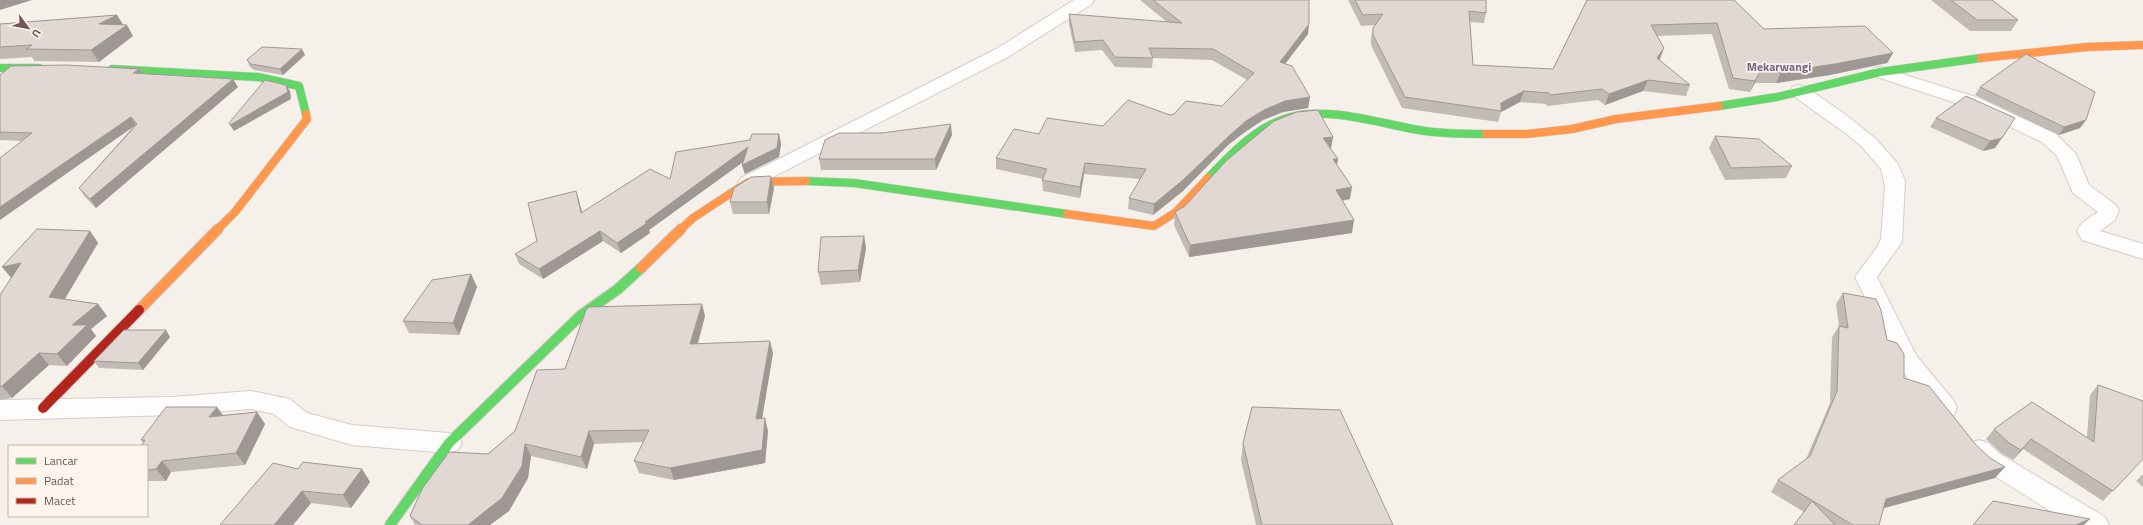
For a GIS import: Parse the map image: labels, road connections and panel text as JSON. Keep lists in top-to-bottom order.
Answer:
{
  "districts": ["Mekarwangi"],
  "legend": ["Lancar", "Padat", "Macet"],
  "north": "bottom right"
}
